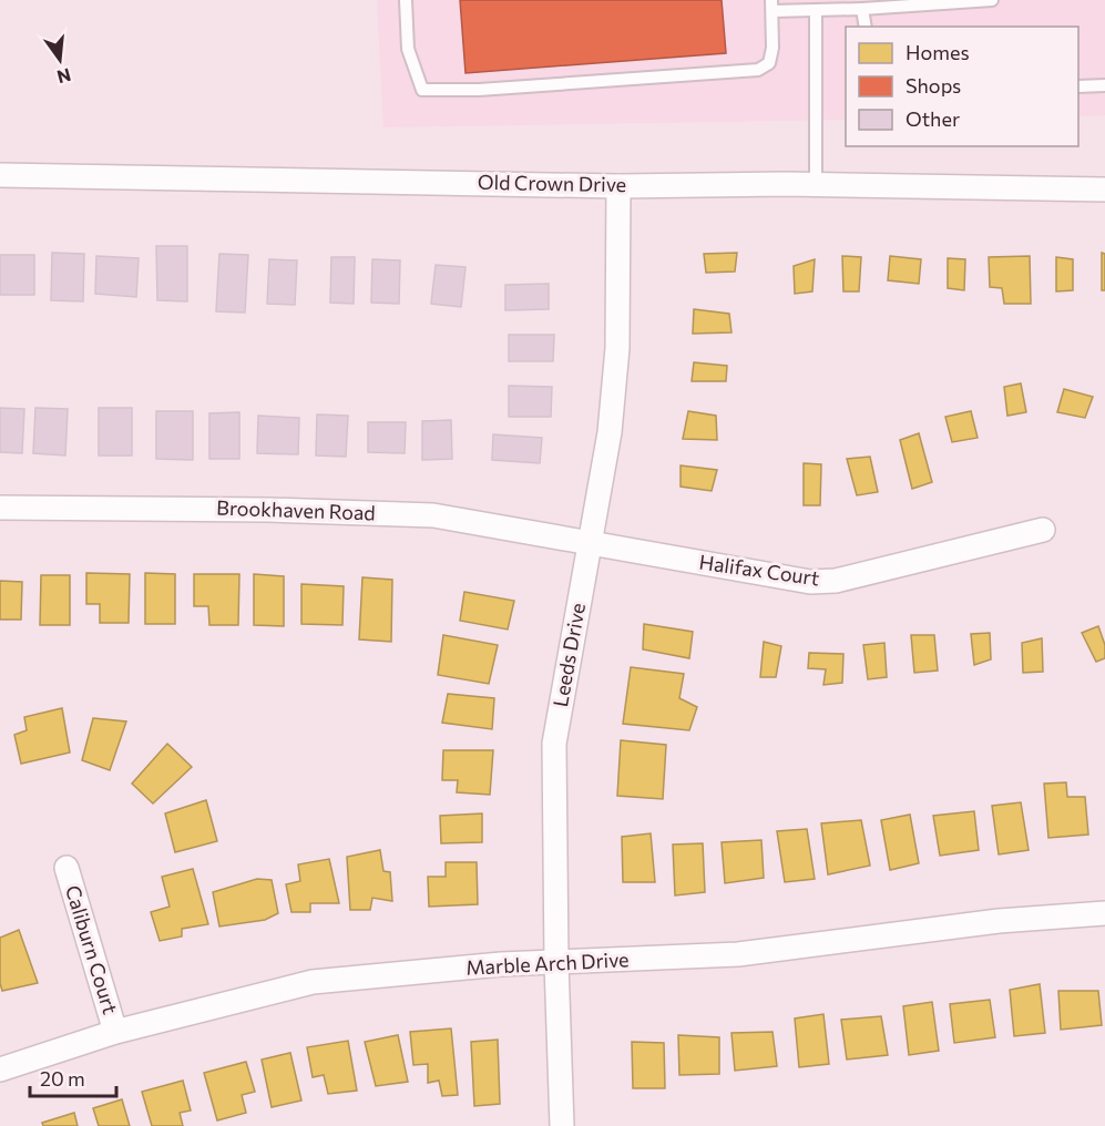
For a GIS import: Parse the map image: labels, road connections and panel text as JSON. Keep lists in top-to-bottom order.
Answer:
{
  "streets": {
    "street": [
      "Old Crown Drive",
      "Brookhaven Road",
      "Halifax Court",
      "Leeds Drive",
      "Caliburn Court",
      "Marble Arch Drive"
    ]
  },
  "crossings": [
    ["Old Crown Drive", "Leeds Drive"],
    ["Brookhaven Road", "Halifax Court"],
    ["Brookhaven Road", "Leeds Drive"],
    ["Halifax Court", "Leeds Drive"],
    ["Leeds Drive", "Marble Arch Drive"],
    ["Caliburn Court", "Marble Arch Drive"]
  ],
  "legend": ["Homes", "Shops", "Other"],
  "scale_bar": "20 m",
  "north": "bottom"
}
